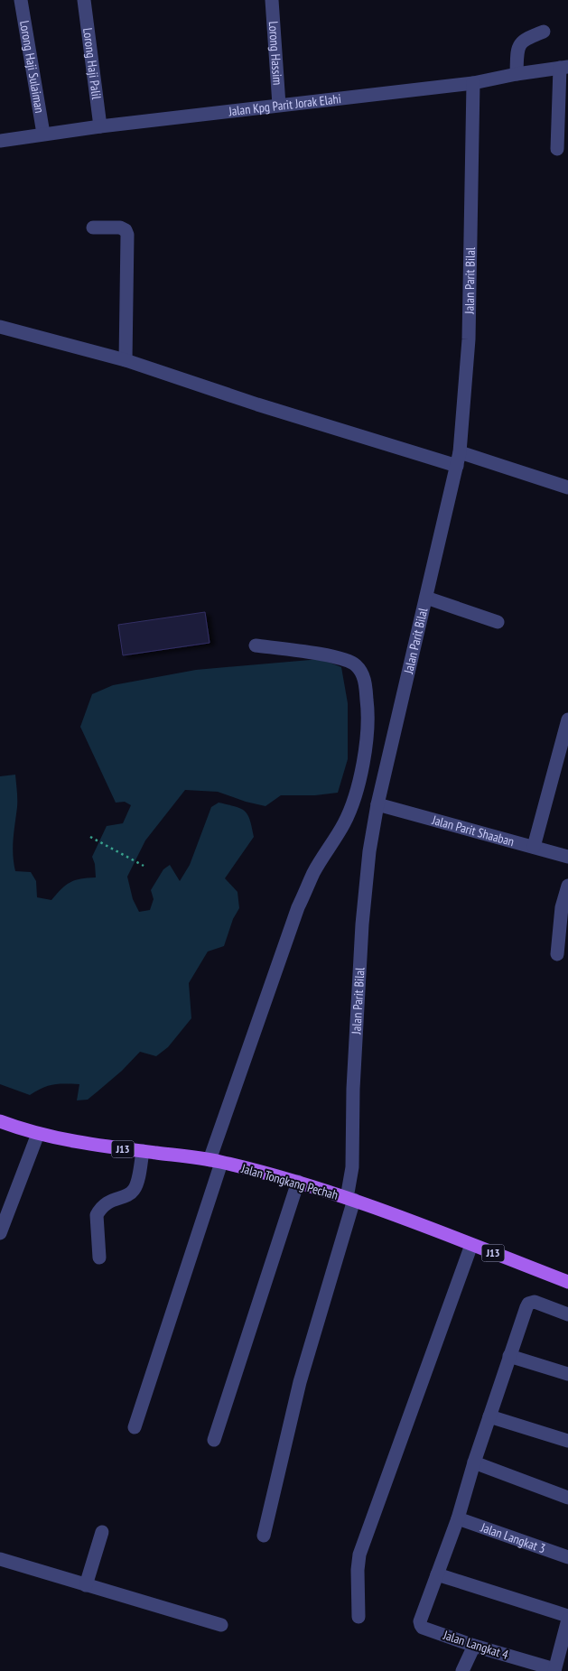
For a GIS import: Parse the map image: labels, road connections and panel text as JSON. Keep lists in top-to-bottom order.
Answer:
{
  "streets": {
    "main road": ["J13", "Jalan Tongkang Pechah"],
    "street": [
      "Lorong Hassim",
      "Lorong Haji Palil",
      "Lorong Haji Sulaiman",
      "Jalan Kpg Parit Jorak Elahi",
      "Jalan Parit Bilal",
      "Jalan Parit Shaaban",
      "Jalan Langkat 3",
      "Jalan Langkat 4"
    ]
  },
  "crossings": [
    ["Lorong Hassim", "Jalan Kpg Parit Jorak Elahi"],
    ["Lorong Haji Palil", "Jalan Kpg Parit Jorak Elahi"],
    ["Lorong Haji Sulaiman", "Jalan Kpg Parit Jorak Elahi"],
    ["Jalan Kpg Parit Jorak Elahi", "Jalan Parit Bilal"],
    ["Jalan Parit Bilal", "Jalan Parit Shaaban"],
    ["Jalan Parit Bilal", "Jalan Tongkang Pechah"]
  ]
}
